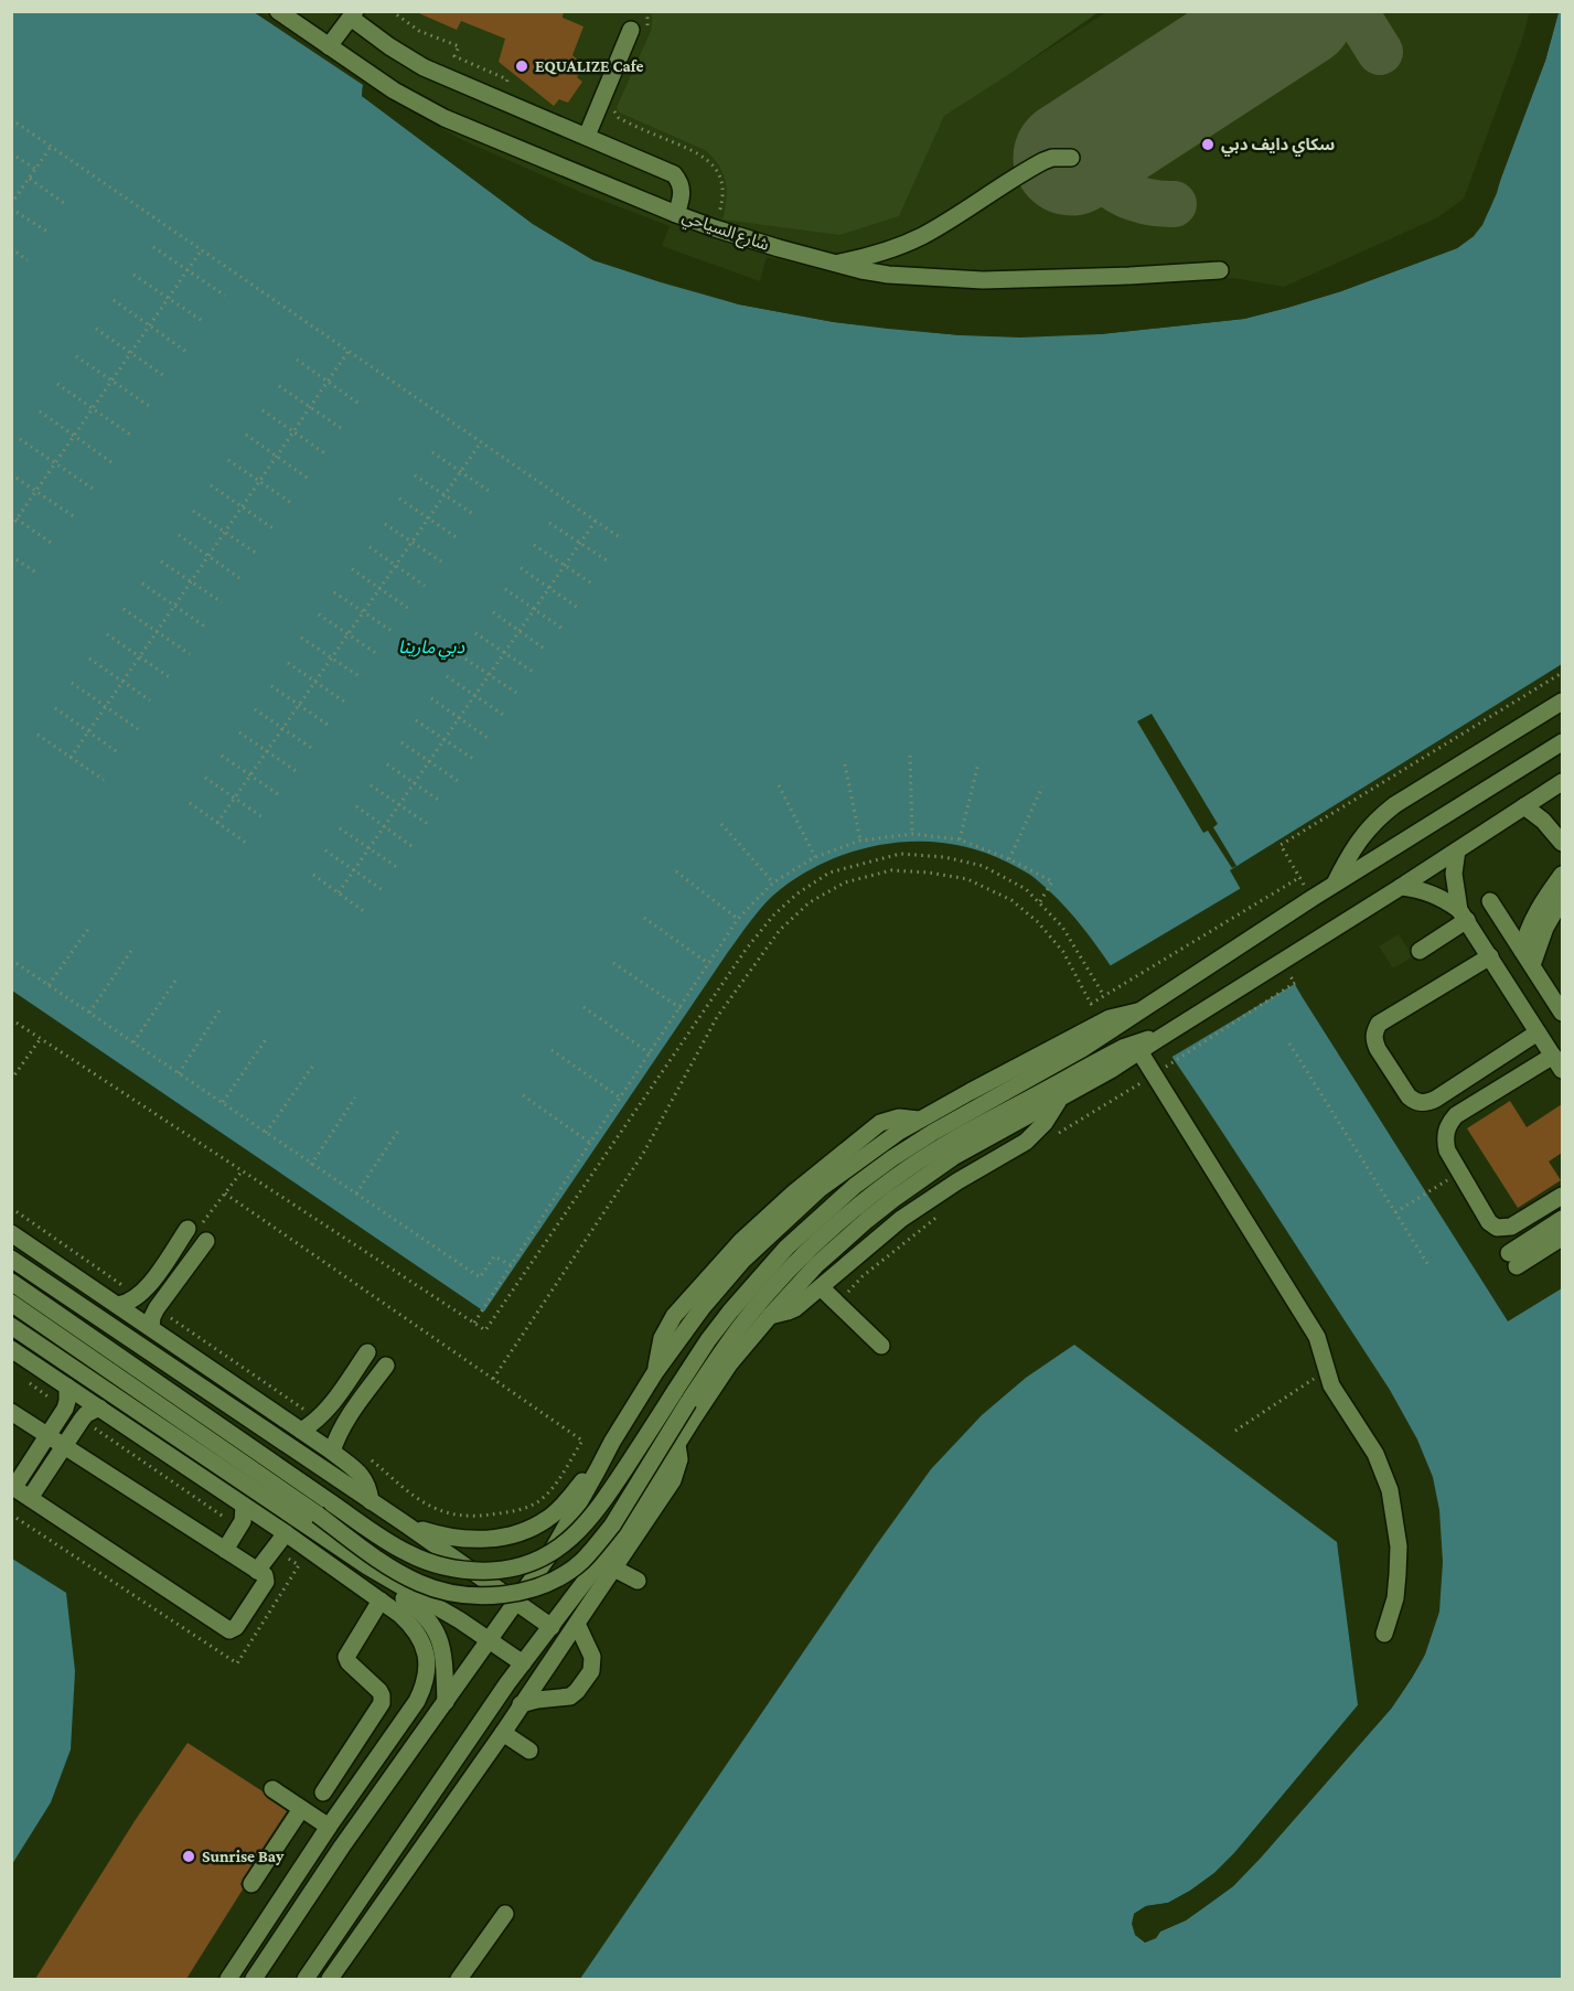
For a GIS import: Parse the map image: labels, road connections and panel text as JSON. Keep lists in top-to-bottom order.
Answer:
{
  "streets": {
    "street": ["شارع السياحي"]
  },
  "water": ["دبي مارينا"],
  "places": ["EQUALIZE Cafe", "سكاي دايف دبي", "Sunrise Bay"]
}
